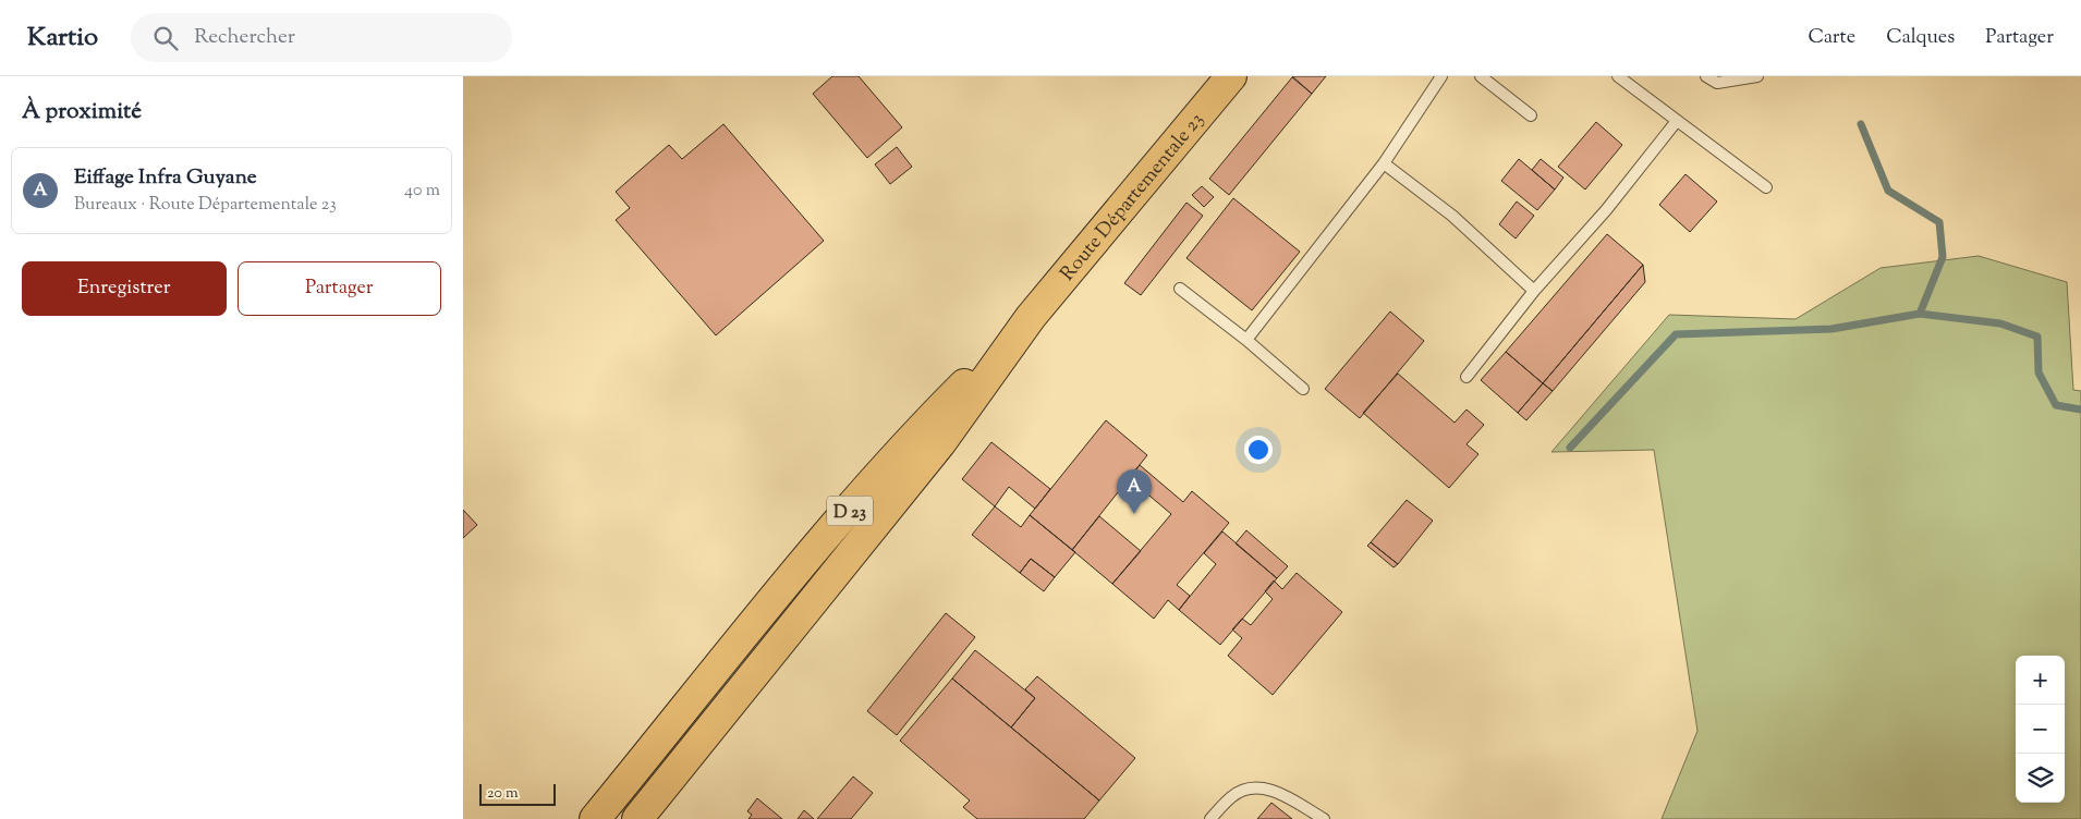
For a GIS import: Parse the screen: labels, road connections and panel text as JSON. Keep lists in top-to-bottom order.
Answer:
{
  "streets": {
    "main road": ["Route Départementale 23", "D 23"]
  },
  "crossings": [
    ["Route Départementale 23", "D 23"]
  ],
  "scale_bar": "20 m",
  "page": {
    "header": "Kartio",
    "search": "Rechercher",
    "nav": ["Carte", "Calques", "Partager"],
    "heading": "À proximité",
    "list": [
      {
        "mark": "A",
        "name": "Eiffage Infra Guyane",
        "note": "Bureaux · Route Départementale 23",
        "value": "40 m"
      }
    ],
    "buttons": ["Enregistrer", "Partager"],
    "pins": "A",
    "map_buttons": ["+", "−"],
    "scale": "20 m"
  }
}
